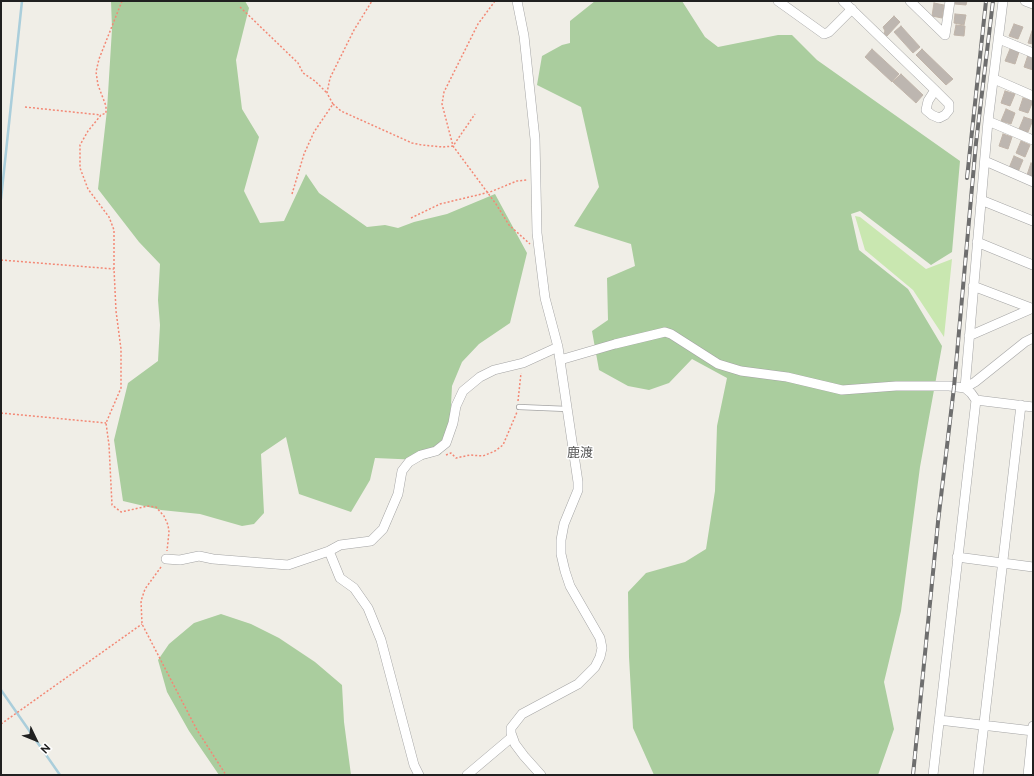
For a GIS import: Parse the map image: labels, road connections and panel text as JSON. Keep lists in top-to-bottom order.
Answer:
{
  "districts": ["鹿渡"],
  "north": "bottom right"
}
